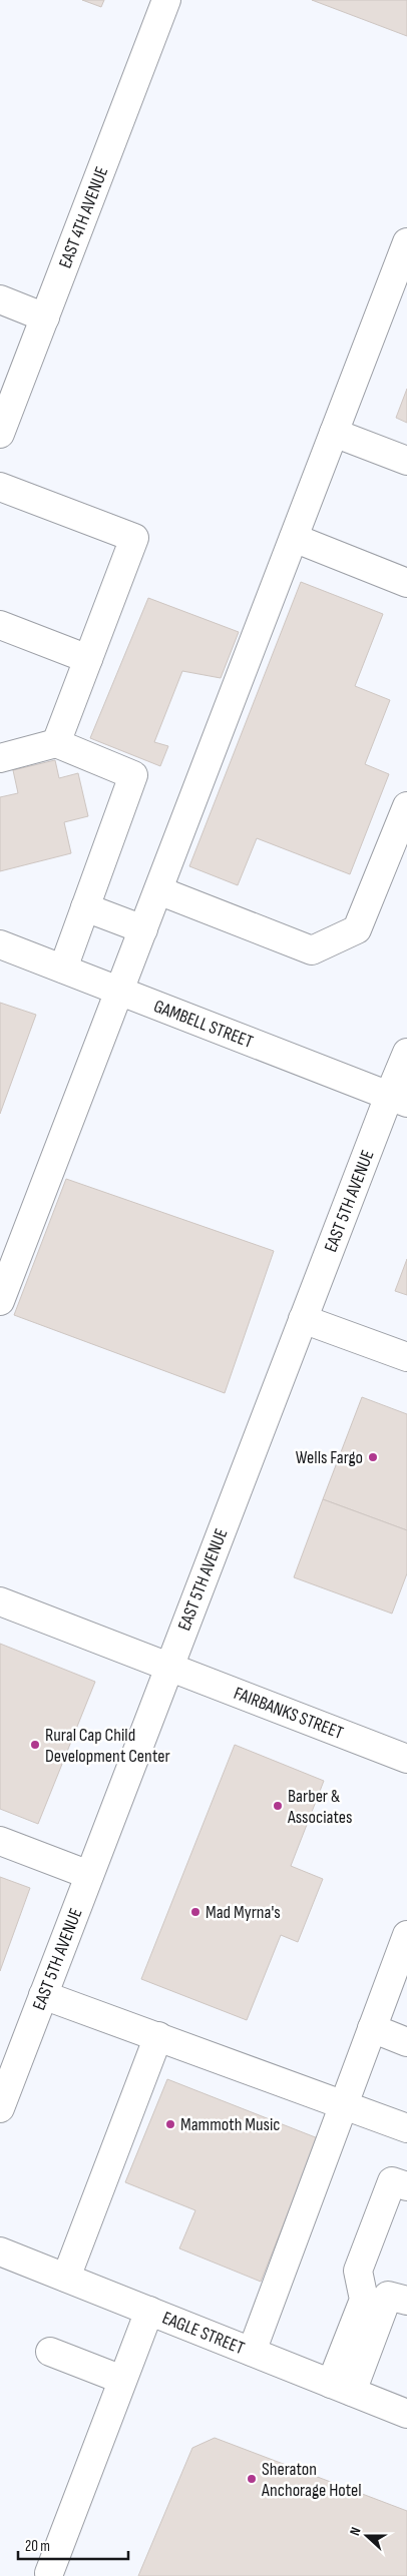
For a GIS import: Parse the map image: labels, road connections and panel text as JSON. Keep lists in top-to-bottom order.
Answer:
{
  "streets": {
    "main road": [
      "EAST 4TH AVENUE",
      "GAMBELL STREET",
      "EAST 5TH AVENUE",
      "FAIRBANKS STREET",
      "EAGLE STREET"
    ]
  },
  "crossings": [
    ["GAMBELL STREET", "EAST 5TH AVENUE"],
    ["EAST 5TH AVENUE", "FAIRBANKS STREET"]
  ],
  "places": [
    "Wells Fargo",
    "Rural Cap Child Development Center",
    "Barber & Associates",
    "Mad Myrna's",
    "Mammoth Music",
    "Sheraton Anchorage Hotel"
  ],
  "scale_bar": "20 m",
  "north": "left"
}
